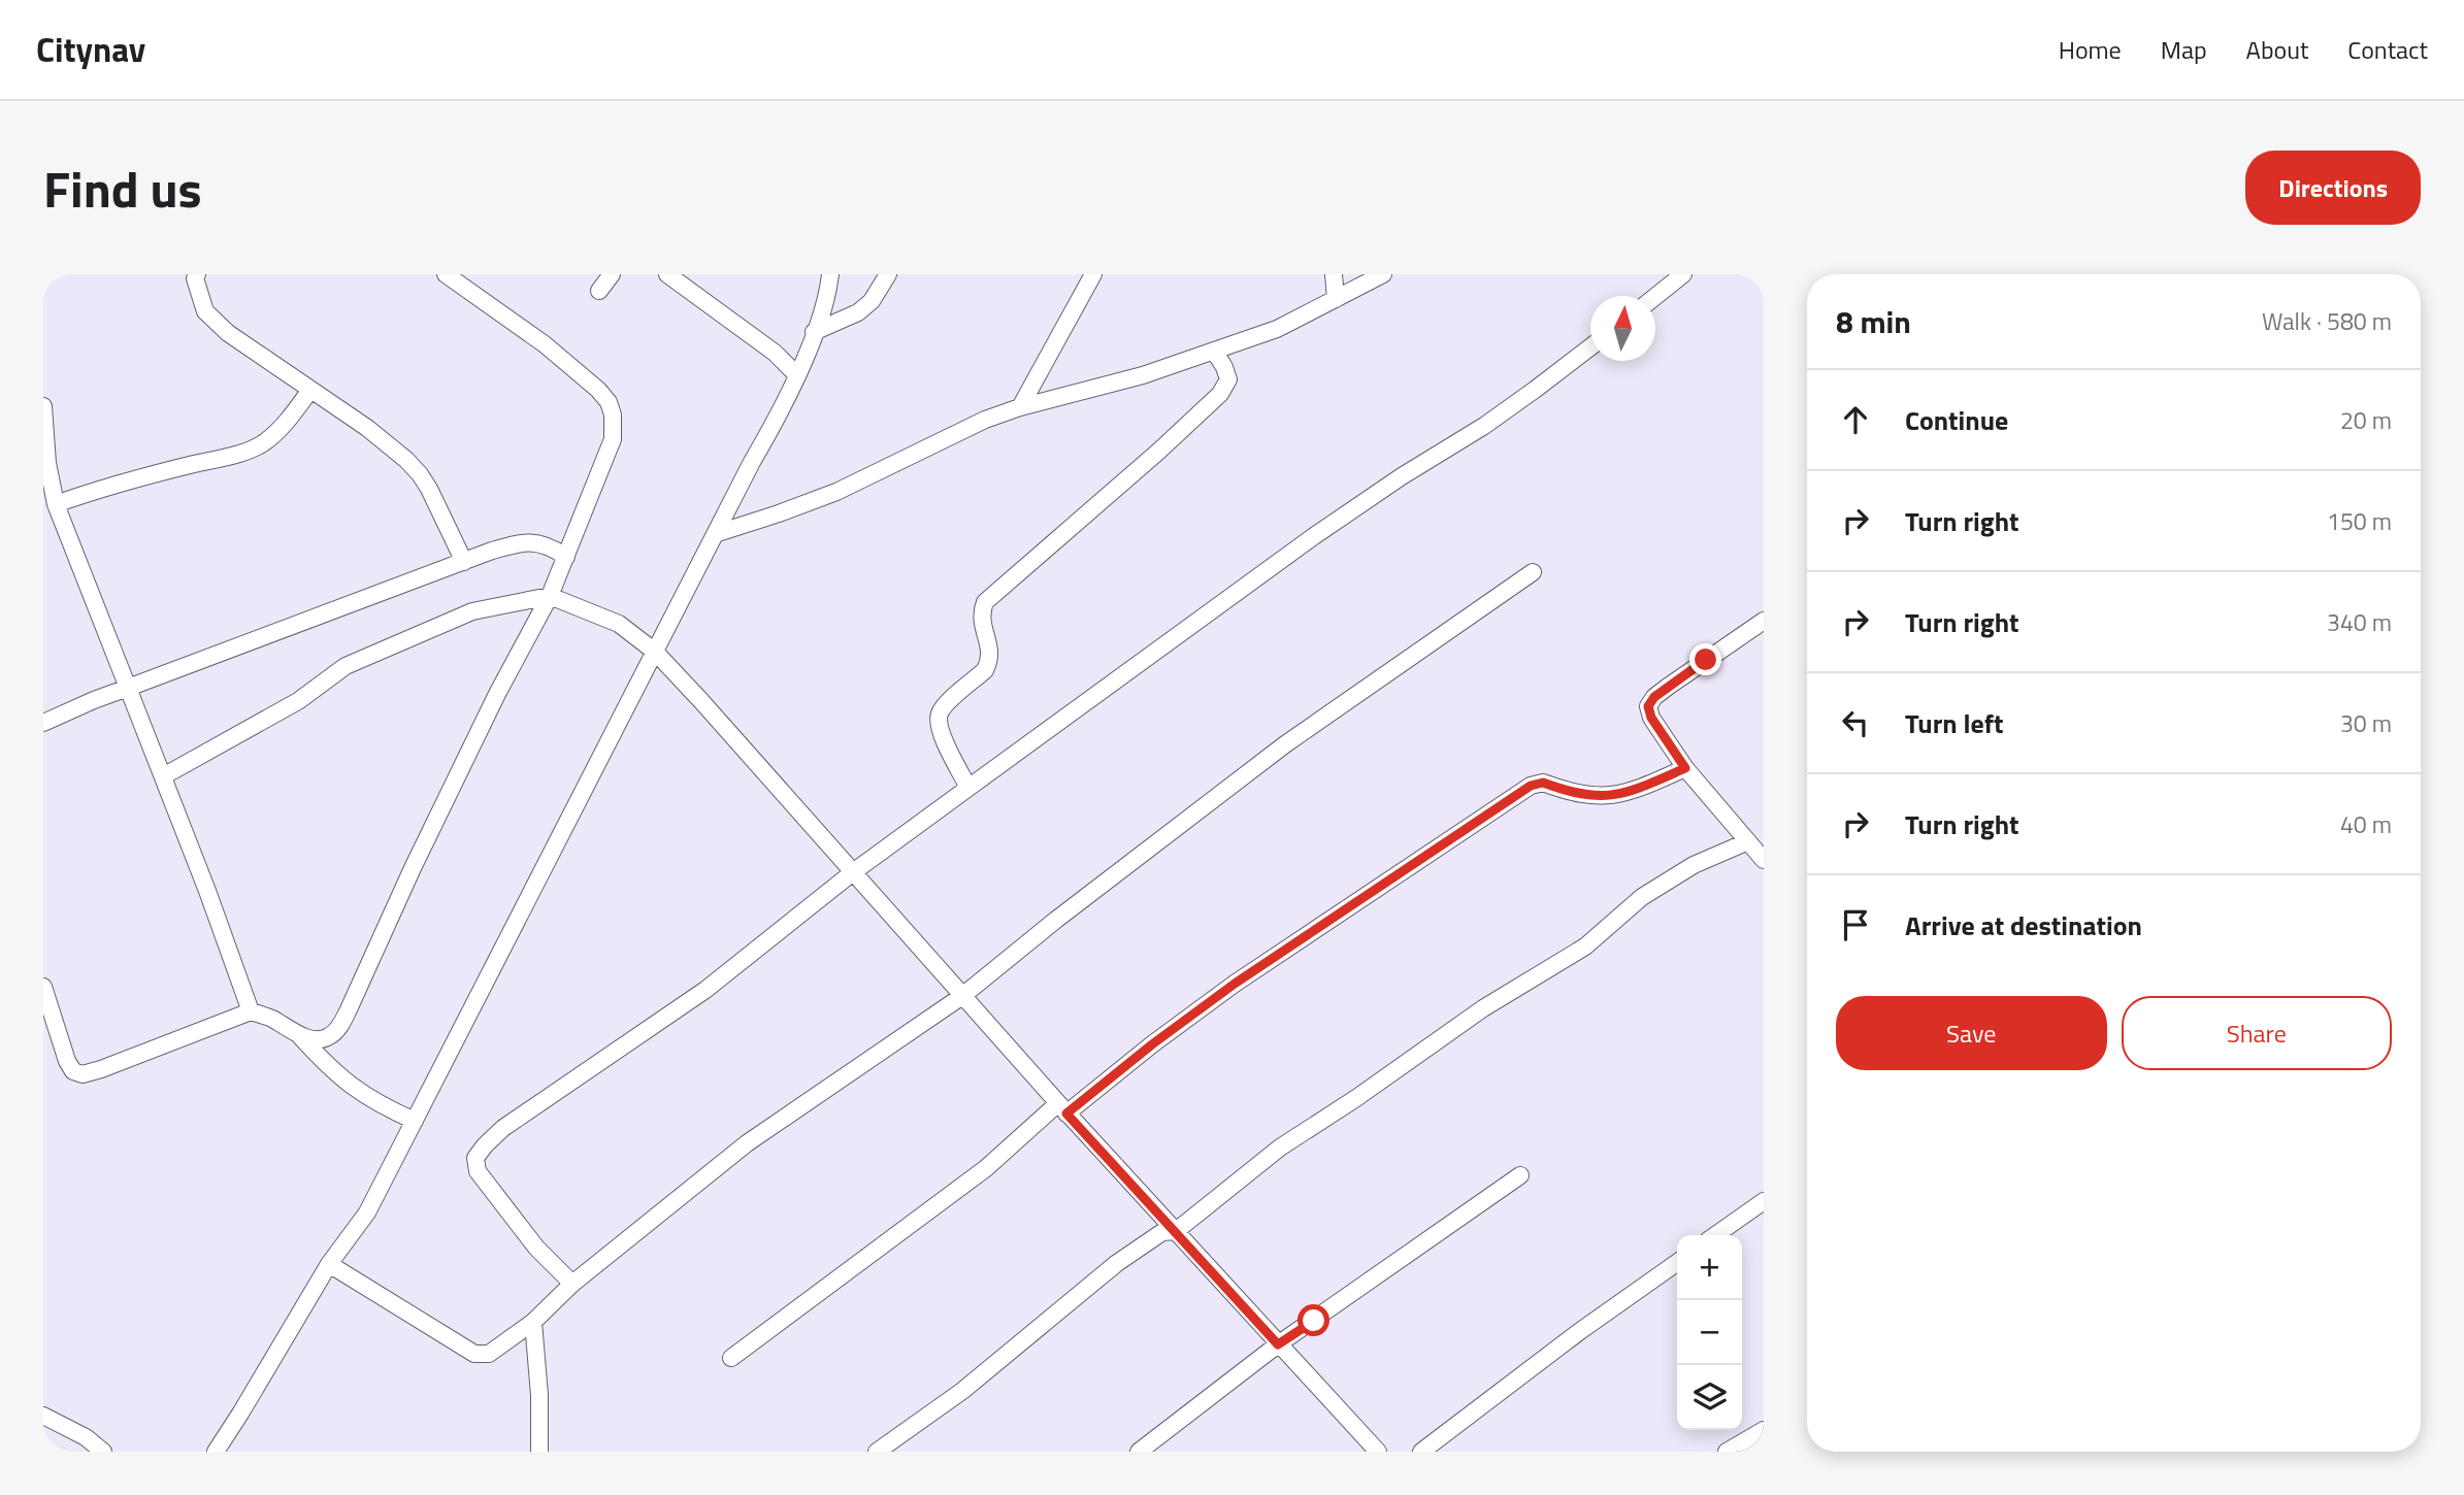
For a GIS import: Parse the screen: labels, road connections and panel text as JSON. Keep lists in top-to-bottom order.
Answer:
{
  "north": "top",
  "page": {
    "header": "Citynav",
    "nav": [
      "Home",
      "Map",
      "About",
      "Contact"
    ],
    "title": "Find us",
    "buttons": [
      "Directions",
      ["Save", "Share"]
    ],
    "heading": ["8 min", "Walk · 580 m"],
    "list": [
      ["Continue", "20 m"],
      ["Turn right", "150 m"],
      ["Turn right", "340 m"],
      ["Turn left", "30 m"],
      ["Turn right", "40 m"],
      "Arrive at destination"
    ],
    "map_buttons": ["+", "−"]
  }
}
